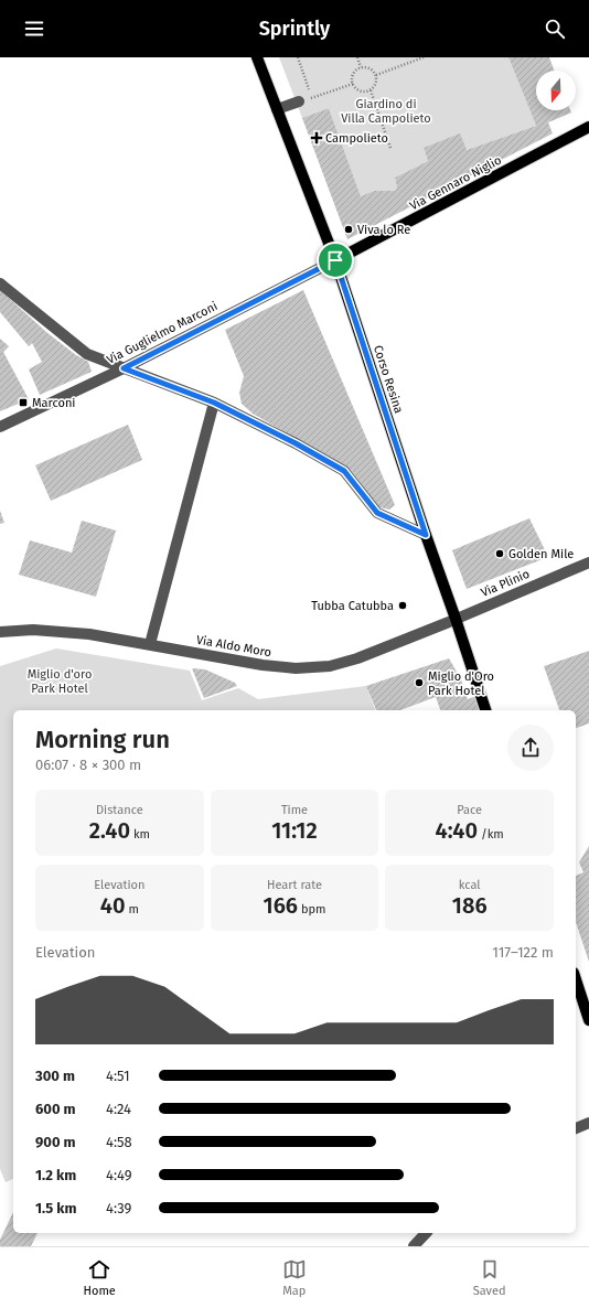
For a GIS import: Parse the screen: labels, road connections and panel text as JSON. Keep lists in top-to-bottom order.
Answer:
{
  "streets": {
    "main road": ["Via Gennaro Niglio", "Corso Resina"],
    "street": ["Via Guglielmo Marconi", "Via Plinio", "Via Aldo Moro"]
  },
  "crossings": [
    ["Via Gennaro Niglio", "Via Guglielmo Marconi"],
    ["Via Gennaro Niglio", "Corso Resina"],
    ["Via Guglielmo Marconi", "Corso Resina"],
    ["Corso Resina", "Via Plinio"],
    ["Corso Resina", "Via Aldo Moro"],
    ["Via Plinio", "Via Aldo Moro"]
  ],
  "parks": ["Giardino di Villa Campolieto", "Miglio d'oro Park Hotel"],
  "places": {
    "health": ["Campolieto"],
    "other": [
      "Viva lo Re",
      "Golden Mile",
      "Tubba Catubba",
      "Miglio d'Oro Park Hotel"
    ],
    "transit": ["Marconi"]
  },
  "north": "bottom",
  "page": {
    "header": "Sprintly",
    "heading": ["Morning run", "06:07 · 8 × 300 m"],
    "stats": [
      ["Distance", "2.40 km"],
      ["Time", "11:12"],
      ["Pace", "4:40 /km"],
      ["Elevation", "40 m"],
      ["Heart rate", "166 bpm"],
      ["kcal", "186"]
    ],
    "chart": ["Elevation", "117–122 m"],
    "list": [
      {
        "name": "300 m",
        "note": "4:51"
      },
      {
        "name": "600 m",
        "note": "4:24"
      },
      {
        "name": "900 m",
        "note": "4:58"
      },
      {
        "name": "1.2 km",
        "note": "4:49"
      },
      {
        "name": "1.5 km",
        "note": "4:39"
      }
    ],
    "tabs": ["Home", "Map", "Saved"]
  }
}
